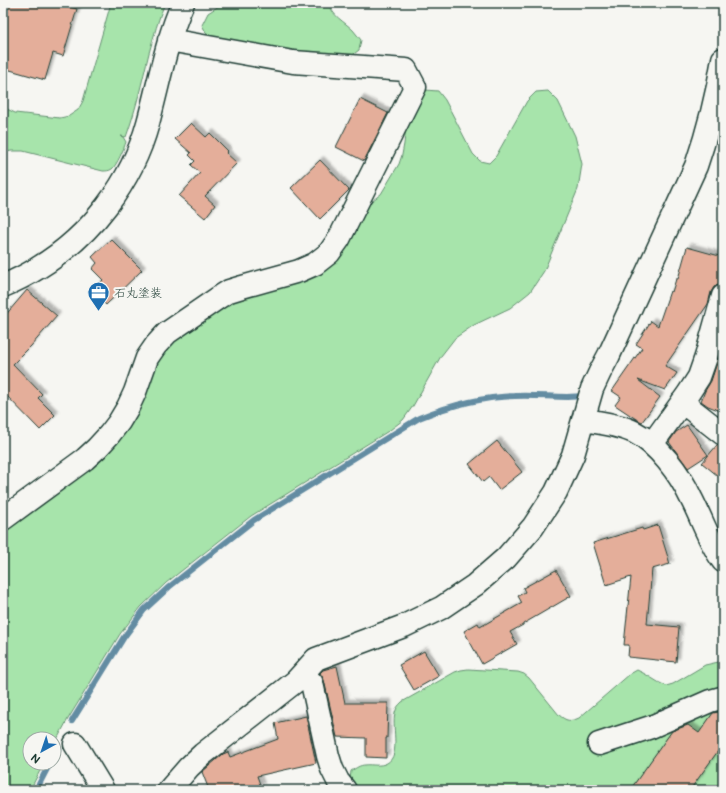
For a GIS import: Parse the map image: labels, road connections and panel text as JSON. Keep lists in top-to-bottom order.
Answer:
{
  "places": {
    "office": ["石丸塗装"]
  },
  "north": "bottom left"
}
